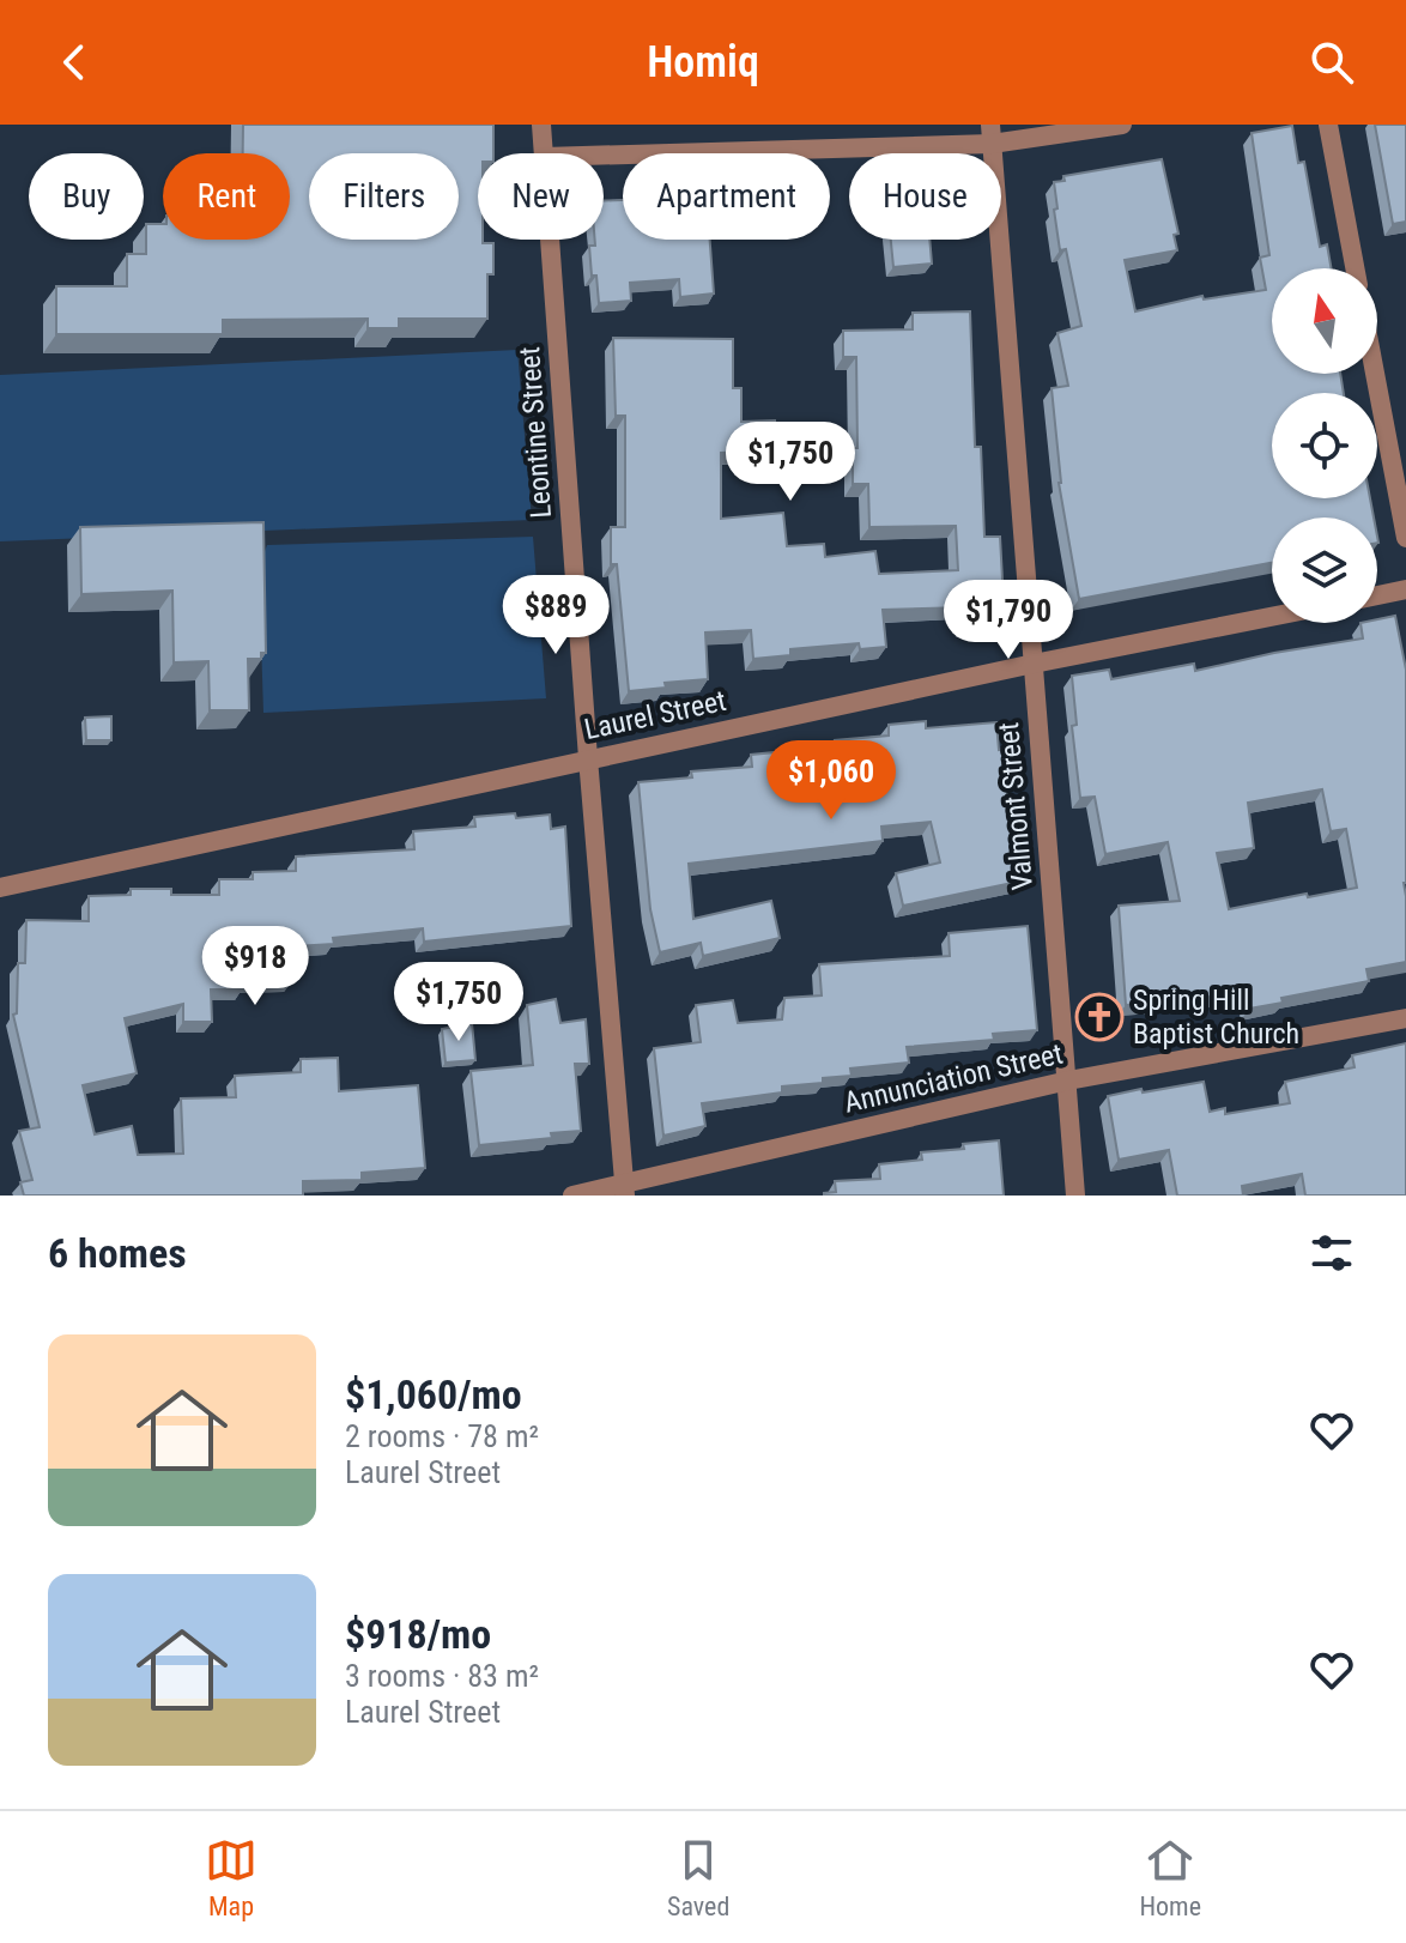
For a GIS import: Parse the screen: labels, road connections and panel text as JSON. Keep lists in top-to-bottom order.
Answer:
{
  "streets": {
    "street": [
      "Leontine Street",
      "Laurel Street",
      "Valmont Street",
      "Annunciation Street"
    ]
  },
  "crossings": [
    ["Leontine Street", "Laurel Street"],
    ["Leontine Street", "Annunciation Street"],
    ["Laurel Street", "Valmont Street"],
    ["Valmont Street", "Annunciation Street"]
  ],
  "places": {
    "church": ["Spring Hill Baptist Church"]
  },
  "north": "top",
  "page": {
    "header": "Homiq",
    "chip": [
      "Buy",
      "Rent",
      "Filters",
      "New",
      "Apartment",
      "House"
    ],
    "price": [
      "$1,750",
      "$889",
      "$1,790",
      "$1,060",
      "$918",
      "$1,750"
    ],
    "heading": "6 homes",
    "list": [
      {
        "name": "$1,060/mo",
        "note": "2 rooms · 78 m² · Laurel Street"
      },
      {
        "name": "$918/mo",
        "note": "3 rooms · 83 m² · Laurel Street"
      }
    ],
    "tabs": ["Map", "Saved", "Home"]
  }
}
